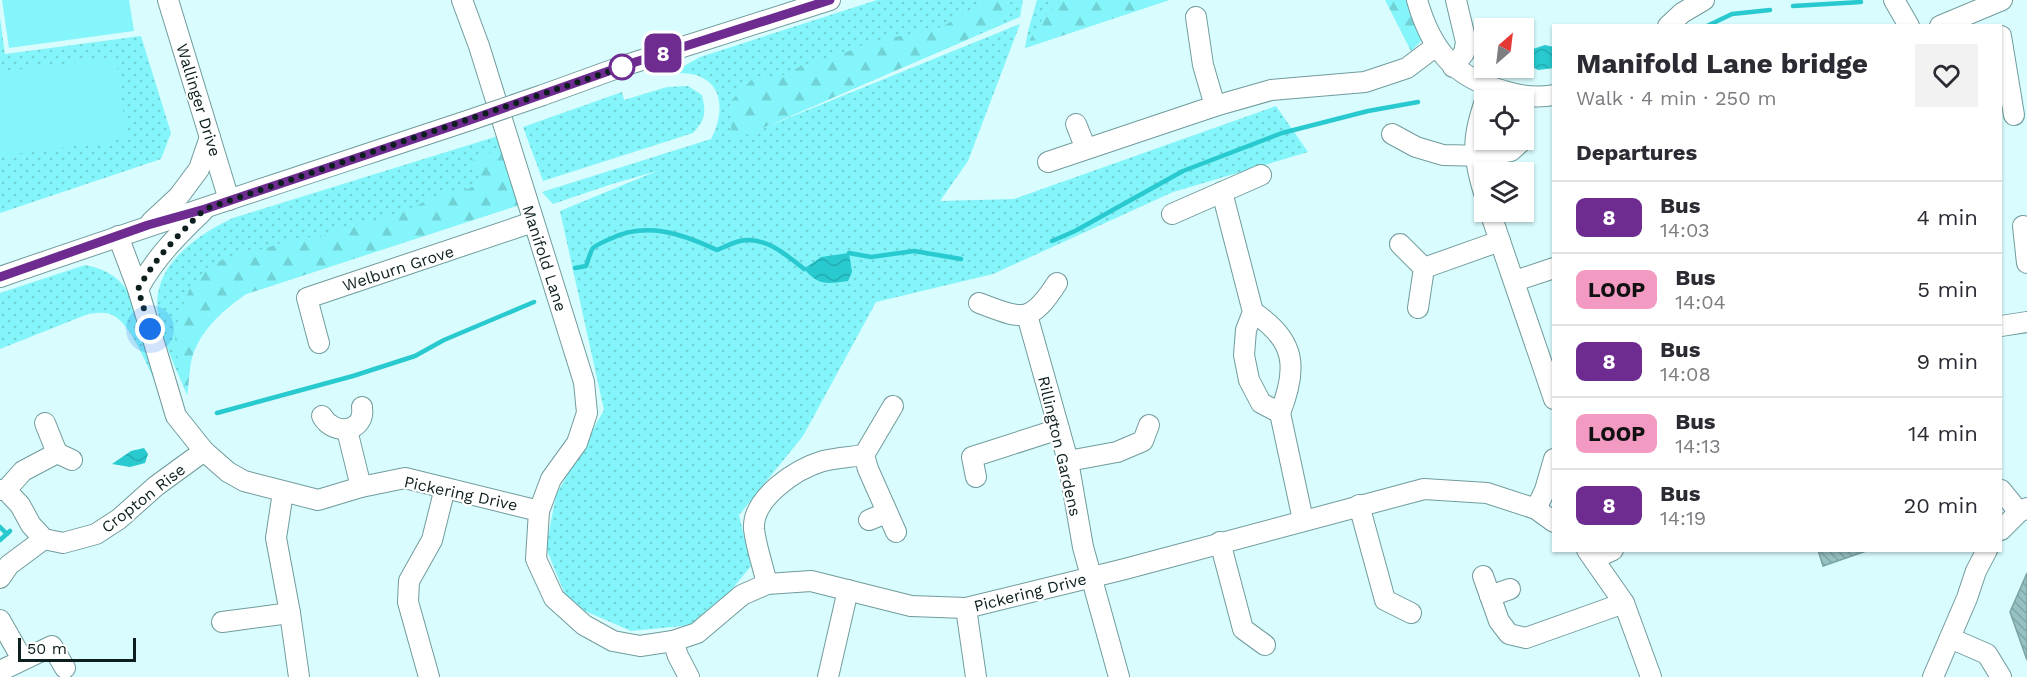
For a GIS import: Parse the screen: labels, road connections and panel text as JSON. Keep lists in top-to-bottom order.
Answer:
{
  "streets": {
    "street": [
      "Wallinger Drive",
      "Manifold Lane",
      "Welburn Grove",
      "Rillington Gardens",
      "Pickering Drive",
      "Cropton Rise"
    ]
  },
  "crossings": [
    ["Manifold Lane", "Welburn Grove"],
    ["Manifold Lane", "Pickering Drive"],
    ["Rillington Gardens", "Pickering Drive"],
    ["Pickering Drive", "Cropton Rise"]
  ],
  "lines": ["bus line 8"],
  "scale_bar": "50 m",
  "north": "top right",
  "page": {
    "on_map": "8",
    "heading": [
      ["Manifold Lane bridge", "Walk · 4 min · 250 m"],
      "Departures"
    ],
    "list": [
      {
        "mark": "8",
        "name": "Bus",
        "note": "14:03",
        "value": "4 min"
      },
      {
        "mark": "LOOP",
        "name": "Bus",
        "note": "14:04",
        "value": "5 min"
      },
      {
        "mark": "8",
        "name": "Bus",
        "note": "14:08",
        "value": "9 min"
      },
      {
        "mark": "LOOP",
        "name": "Bus",
        "note": "14:13",
        "value": "14 min"
      },
      {
        "mark": "8",
        "name": "Bus",
        "note": "14:19",
        "value": "20 min"
      }
    ],
    "scale": "50 m"
  }
}
